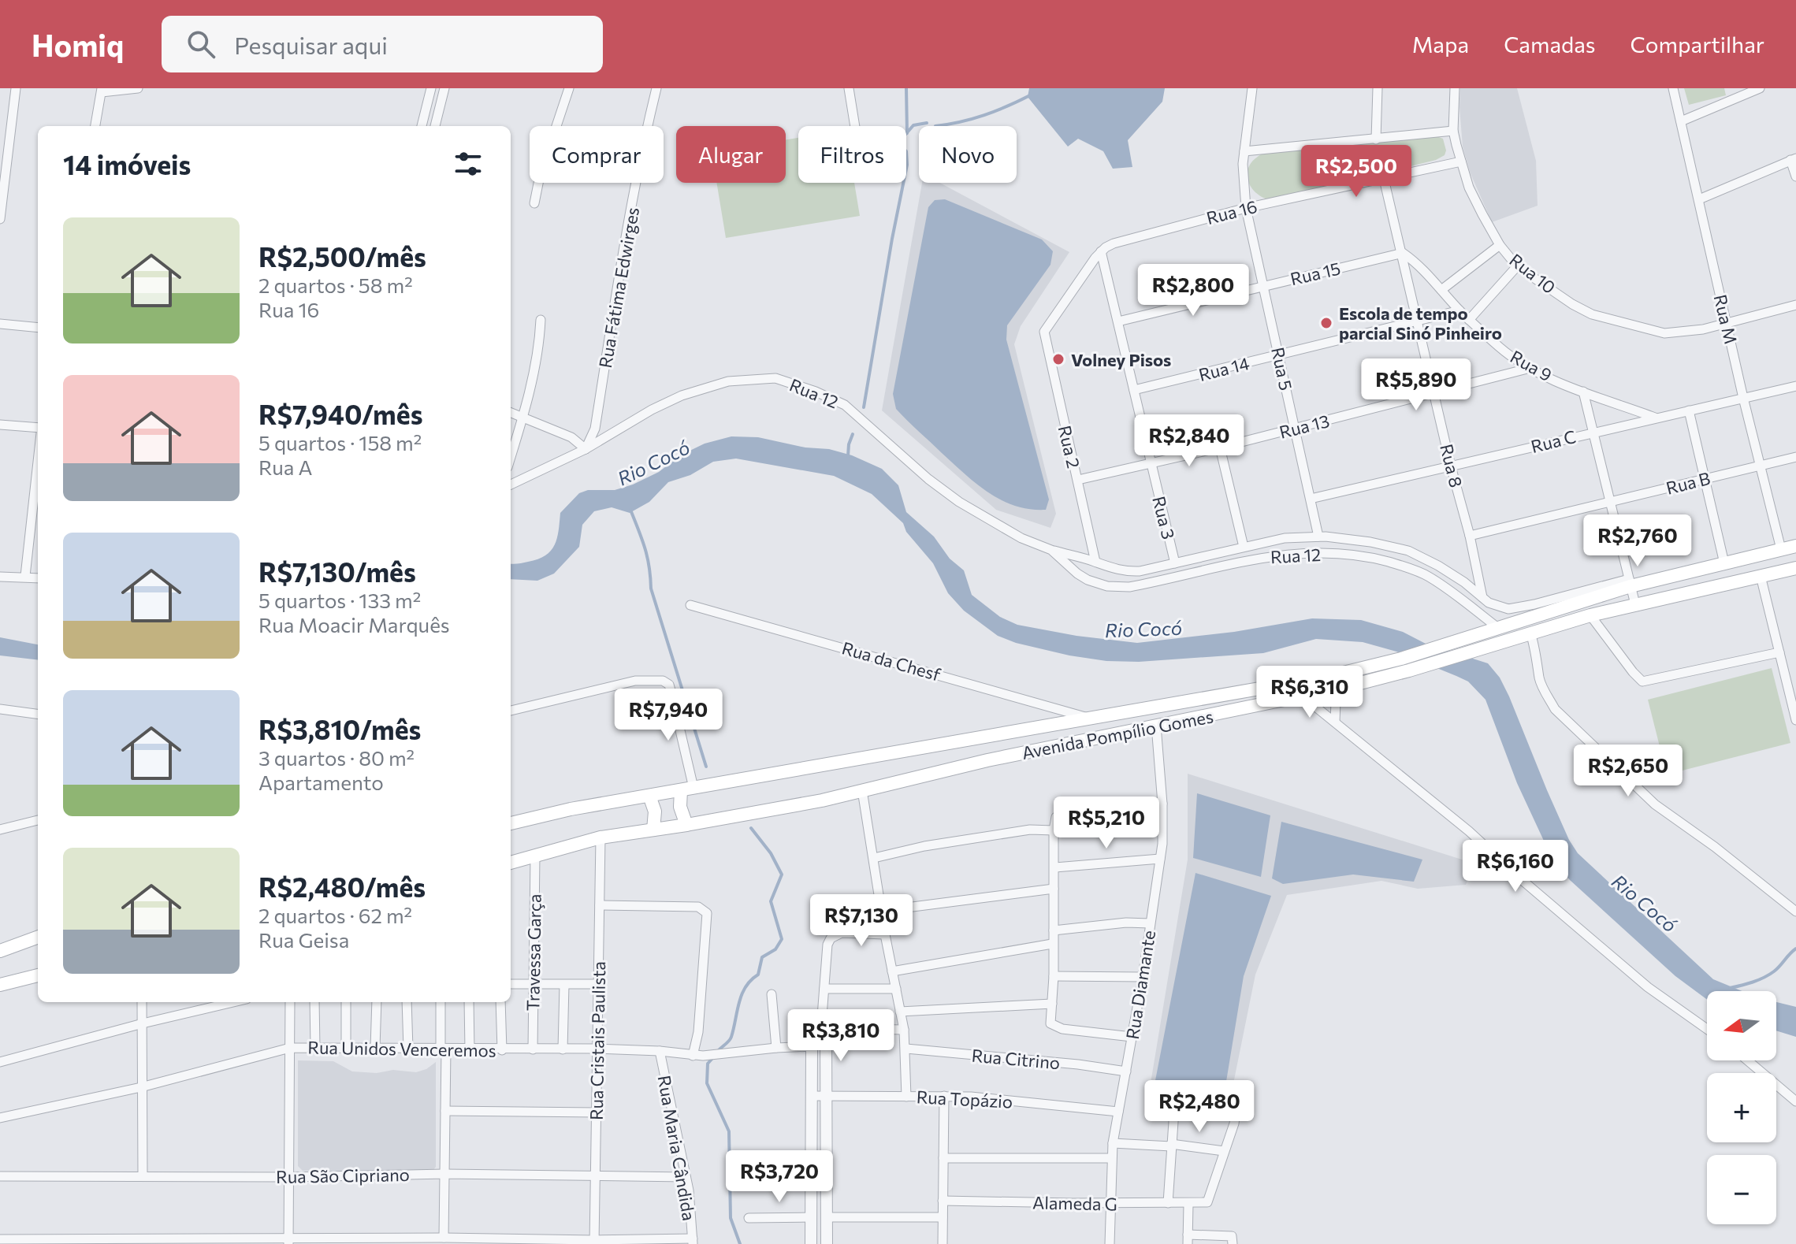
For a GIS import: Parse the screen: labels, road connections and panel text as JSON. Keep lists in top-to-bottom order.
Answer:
{
  "streets": {
    "main road": ["Avenida Pompílio Gomes"],
    "street": [
      "Rua 16",
      "Rua 15",
      "Rua 10",
      "Rua Fátima Edwirges",
      "Rua M",
      "Rua 9",
      "Rua 14",
      "Rua 5",
      "Rua 12",
      "Rua 13",
      "Rua C",
      "Rua 2",
      "Rua 8",
      "Rua B",
      "Rua 3",
      "Rua da Chesf",
      "Travessa Garça",
      "Rua Diamante",
      "Rua Cristais Paulista",
      "Rua Unidos Venceremos",
      "Rua Citrino",
      "Rua Topázio",
      "Rua Maria Cândida",
      "Rua São Cipriano",
      "Alameda G"
    ]
  },
  "crossings": [
    ["Rua 16", "Rua 10"],
    ["Rua 16", "Rua 5"],
    ["Rua 16", "Rua 2"],
    ["Rua 16", "Rua 8"],
    ["Rua 16", "Rua 3"],
    ["Rua 15", "Rua 9"],
    ["Rua 15", "Rua 5"],
    ["Rua 15", "Rua 8"],
    ["Rua 15", "Rua 3"],
    ["Rua 10", "Rua M"],
    ["Rua Fátima Edwirges", "Rua 12"],
    ["Rua M", "Rua C"],
    ["Rua M", "Rua B"],
    ["Rua M", "Avenida Pompílio Gomes"],
    ["Rua 9", "Rua 14"],
    ["Rua 9", "Rua 13"],
    ["Rua 9", "Rua C"],
    ["Rua 9", "Rua 8"],
    ["Rua 14", "Rua 5"],
    ["Rua 14", "Rua 8"],
    ["Rua 14", "Rua 3"],
    ["Rua 5", "Rua 12"],
    ["Rua 5", "Rua 13"],
    ["Rua 5", "Rua C"],
    ["Rua 12", "Rua 2"],
    ["Rua 12", "Rua 8"],
    ["Rua 12", "Rua 3"],
    ["Rua 12", "Avenida Pompílio Gomes"],
    ["Rua 13", "Rua 2"],
    ["Rua 13", "Rua 8"],
    ["Rua 13", "Rua 3"],
    ["Rua C", "Rua 8"],
    ["Rua 2", "Rua 3"],
    ["Rua 8", "Rua B"],
    ["Rua da Chesf", "Avenida Pompílio Gomes"],
    ["Avenida Pompílio Gomes", "Travessa Garça"],
    ["Avenida Pompílio Gomes", "Rua Diamante"],
    ["Avenida Pompílio Gomes", "Rua Cristais Paulista"],
    ["Travessa Garça", "Rua Unidos Venceremos"],
    ["Rua Diamante", "Rua Citrino"],
    ["Rua Diamante", "Rua Topázio"],
    ["Rua Diamante", "Alameda G"],
    ["Rua Cristais Paulista", "Rua Unidos Venceremos"],
    ["Rua Cristais Paulista", "Rua São Cipriano"],
    ["Rua Unidos Venceremos", "Rua Maria Cândida"],
    ["Rua Maria Cândida", "Rua São Cipriano"]
  ],
  "water": ["Rio Cocó"],
  "places": ["Escola de tempo parcial Sinó Pinheiro", "Volney Pisos"],
  "north": "left",
  "page": {
    "header": "Homiq",
    "search": "Pesquisar aqui",
    "nav": ["Mapa", "Camadas", "Compartilhar"],
    "chip": [
      "Comprar",
      "Alugar",
      "Filtros",
      "Novo"
    ],
    "heading": "14 imóveis",
    "price": [
      "R$2,500",
      "R$2,800",
      "R$5,890",
      "R$2,840",
      "R$2,760",
      "R$6,310",
      "R$7,940",
      "R$2,650",
      "R$5,210",
      "R$6,160",
      "R$7,130",
      "R$3,810",
      "R$2,480",
      "R$3,720"
    ],
    "list": [
      {
        "name": "R$2,500/mês",
        "note": "2 quartos · 58 m² · Rua 16"
      },
      {
        "name": "R$7,940/mês",
        "note": "5 quartos · 158 m² · Rua A"
      },
      {
        "name": "R$7,130/mês",
        "note": "5 quartos · 133 m² · Rua Moacir Marquês"
      },
      {
        "name": "R$3,810/mês",
        "note": "3 quartos · 80 m² · Apartamento"
      },
      {
        "name": "R$2,480/mês",
        "note": "2 quartos · 62 m² · Rua Geisa"
      }
    ],
    "map_buttons": ["+", "−"]
  }
}
